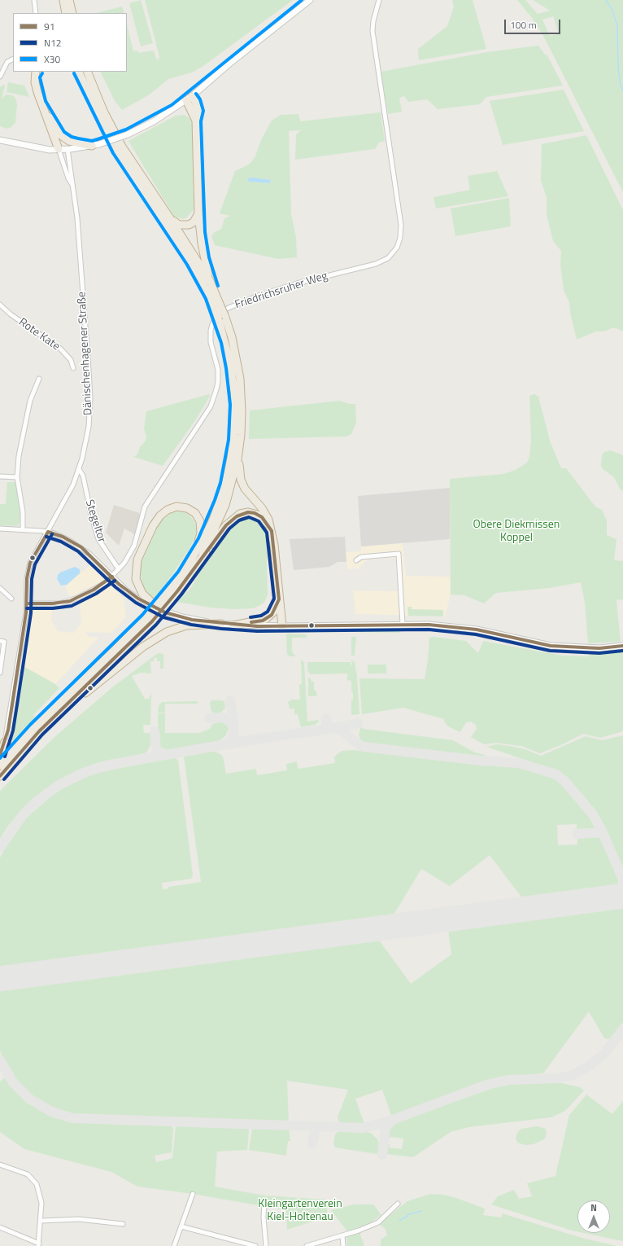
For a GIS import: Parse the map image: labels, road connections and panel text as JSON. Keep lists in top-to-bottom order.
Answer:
{
  "streets": {
    "street": [
      "Friedrichsruher Weg",
      "Rote Kate",
      "Dänischenhagener Straße",
      "Stegeltor"
    ]
  },
  "crossings": [
    ["Friedrichsruher Weg", "Dänischenhagener Straße"],
    ["Friedrichsruher Weg", "Stegeltor"],
    ["Dänischenhagener Straße", "Stegeltor"]
  ],
  "parks": ["Obere Diekmissen Koppel", "Kleingartenverein Kiel-Holtenau"],
  "lines": ["transit line X30", "transit line 91", "transit line N12"],
  "legend": ["91", "N12", "X30"],
  "scale_bar": "100 m",
  "north": "top"
}
